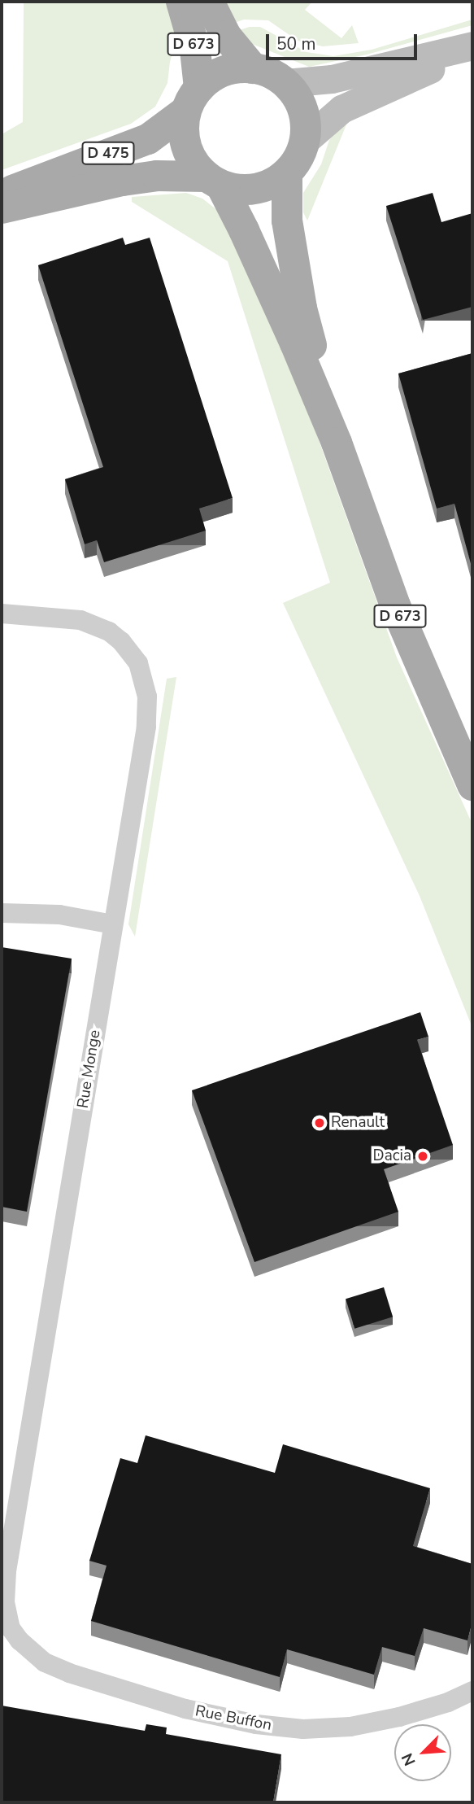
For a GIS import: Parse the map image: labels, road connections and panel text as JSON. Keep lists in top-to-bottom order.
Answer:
{
  "streets": {
    "main road": ["D 673", "D 475"],
    "street": ["Rue Monge", "Rue Buffon"]
  },
  "crossings": [
    ["D 673", "D 475"],
    ["Rue Monge", "Rue Buffon"]
  ],
  "places": ["Renault", "Dacia"],
  "scale_bar": "50 m",
  "north": "bottom left"
}
